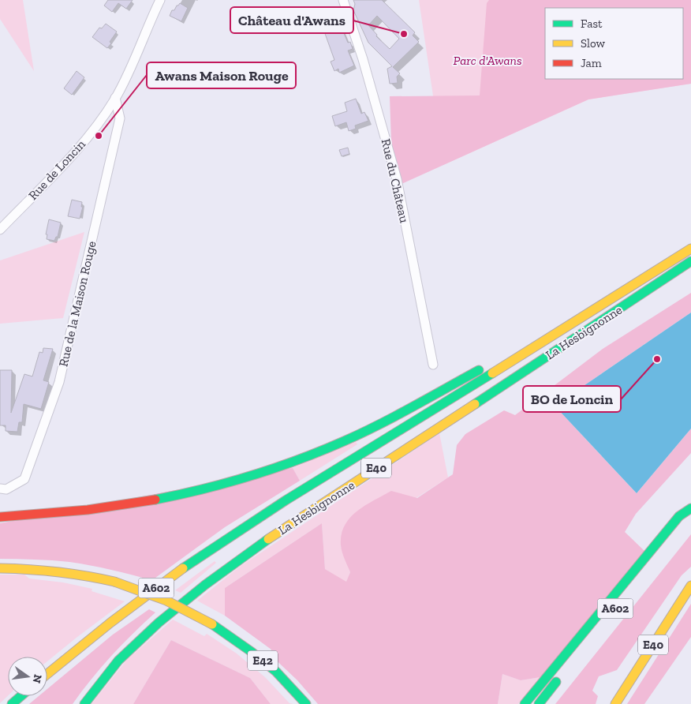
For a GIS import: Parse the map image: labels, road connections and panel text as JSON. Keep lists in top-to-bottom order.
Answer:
{
  "streets": {
    "highway": [
      "La Hesbignonne",
      "E40",
      "A602",
      "E42"
    ],
    "street": ["Rue de Loncin", "Rue du Château", "Rue de la Maison Rouge"]
  },
  "crossings": [
    ["Rue de Loncin", "Rue de la Maison Rouge"]
  ],
  "parks": ["Parc d'Awans"],
  "places": ["Château d'Awans", "Awans Maison Rouge", "BO de Loncin"],
  "legend": ["Fast", "Slow", "Jam"],
  "north": "right"
}
